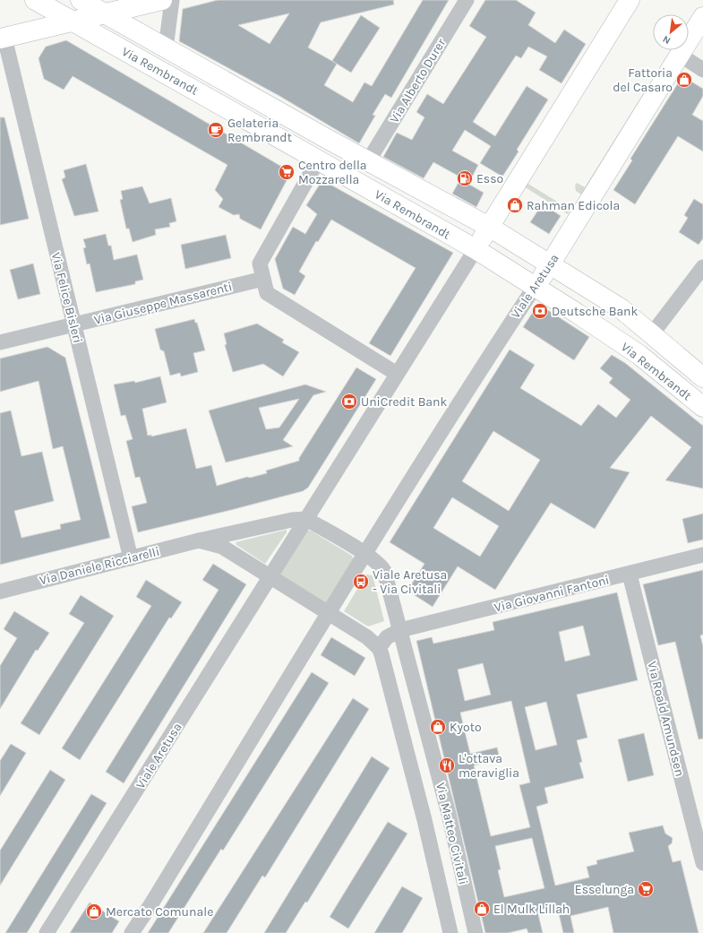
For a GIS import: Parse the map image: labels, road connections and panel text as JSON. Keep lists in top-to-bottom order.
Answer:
{
  "streets": {
    "street": [
      "Via Rembrandt",
      "Via Alberto Durer",
      "Viale Aretusa",
      "Via Felice Bisleri",
      "Via Giuseppe Massarenti",
      "Via Daniele Ricciarelli",
      "Via Giovanni Fantoni",
      "Via Roald Amundsen",
      "Via Matteo Civitali"
    ]
  },
  "crossings": [
    ["Via Rembrandt", "Via Alberto Durer"],
    ["Via Rembrandt", "Viale Aretusa"],
    ["Viale Aretusa", "Via Daniele Ricciarelli"],
    ["Viale Aretusa", "Via Matteo Civitali"],
    ["Via Felice Bisleri", "Via Giuseppe Massarenti"],
    ["Via Felice Bisleri", "Via Daniele Ricciarelli"],
    ["Via Giovanni Fantoni", "Via Roald Amundsen"],
    ["Via Giovanni Fantoni", "Via Matteo Civitali"]
  ],
  "places": {
    "shop": [
      "Fattoria del Casaro",
      "Rahman Edicola",
      "Kyoto",
      "El Mulk Lillah",
      "Mercato Comunale"
    ],
    "cafe": ["Gelateria Rembrandt"],
    "supermarket": ["Centro della Mozzarella", "Esselunga"],
    "fuel station": ["Esso"],
    "bank": ["Deutsche Bank", "UniCredit Bank"],
    "bus stop": ["Viale Aretusa - Via Civitali"],
    "restaurant": ["L'ottava meraviglia"]
  },
  "north": "bottom left"
}
